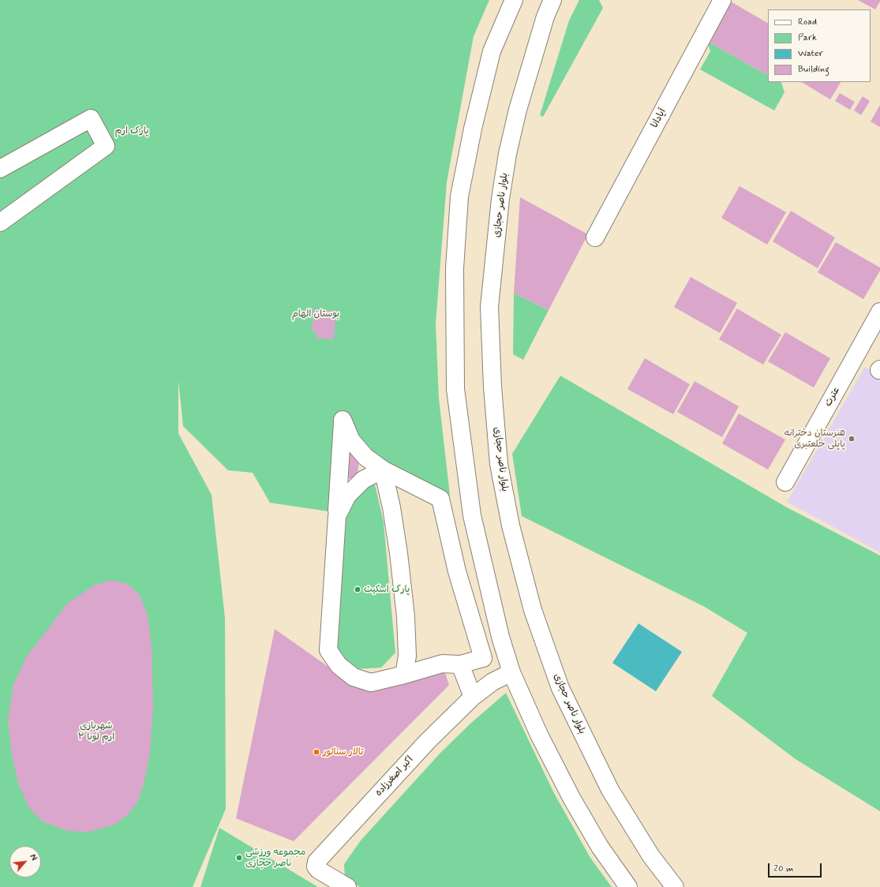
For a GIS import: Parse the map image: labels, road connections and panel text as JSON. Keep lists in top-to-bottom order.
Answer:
{
  "streets": {
    "main road": [
      "آپادانا",
      "بلوار ناصر حجازی",
      "عترت",
      "اکبر اصغرزاده"
    ]
  },
  "parks": ["پارک ارم", "بوستان الهام", "شهربازی ارم لونا ۲"],
  "places": [
    "هنرستان دخترانه پاپلی خلعتبری",
    "پارک اسکیت",
    "تالار سناتور",
    "مجموعه ورزشی ناصر حجازی"
  ],
  "legend": [
    "Road",
    "Park",
    "Water",
    "Building"
  ],
  "scale_bar": "20 m",
  "north": "top right"
}
